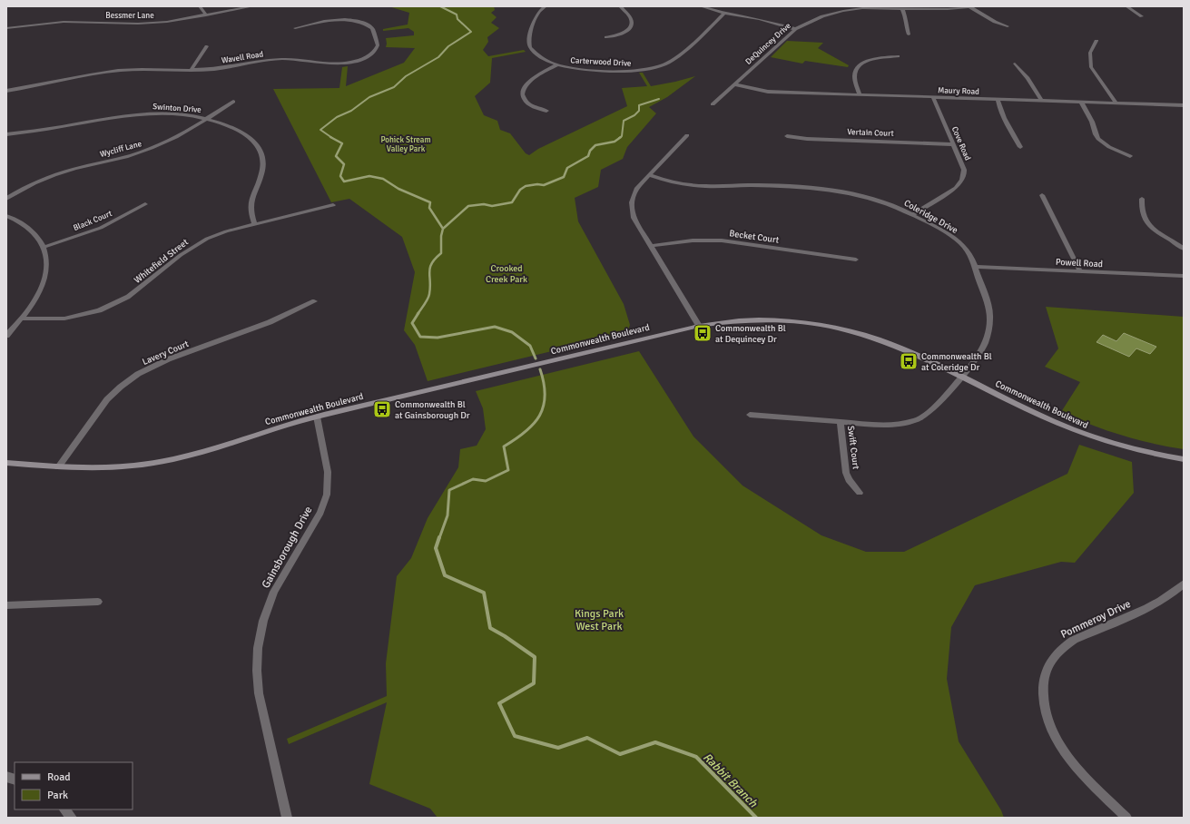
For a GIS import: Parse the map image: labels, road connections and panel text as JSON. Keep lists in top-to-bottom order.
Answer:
{
  "streets": {
    "street": [
      "Bessmer Lane",
      "DeQuincey Drive",
      "Wavell Road",
      "Carterwood Drive",
      "Maury Road",
      "Swinton Drive",
      "Vertain Court",
      "Cove Road",
      "Wycliff Lane",
      "Coleridge Drive",
      "Black Court",
      "Becket Court",
      "Whitefield Street",
      "Powell Road",
      "Commonwealth Boulevard",
      "Lavery Court",
      "Swift Court",
      "Gainsborough Drive",
      "Pommeroy Drive"
    ]
  },
  "crossings": [
    ["DeQuincey Drive", "Maury Road"],
    ["Maury Road", "Cove Road"],
    ["Swinton Drive", "Wycliff Lane"],
    ["Swinton Drive", "Whitefield Street"],
    ["Vertain Court", "Cove Road"],
    ["Cove Road", "Coleridge Drive"],
    ["Coleridge Drive", "Powell Road"],
    ["Coleridge Drive", "Commonwealth Boulevard"],
    ["Coleridge Drive", "Swift Court"],
    ["Commonwealth Boulevard", "Lavery Court"],
    ["Commonwealth Boulevard", "Gainsborough Drive"]
  ],
  "water": ["Rabbit Branch"],
  "parks": ["Pohick Stream Valley Park", "Crooked Creek Park", "Kings Park West Park"],
  "places": {
    "bus stop": ["Commonwealth Bl at Dequincey Dr", "Commonwealth Bl at Coleridge Dr", "Commonwealth Bl at Gainsborough Dr"]
  },
  "legend": ["Road", "Park"]
}
